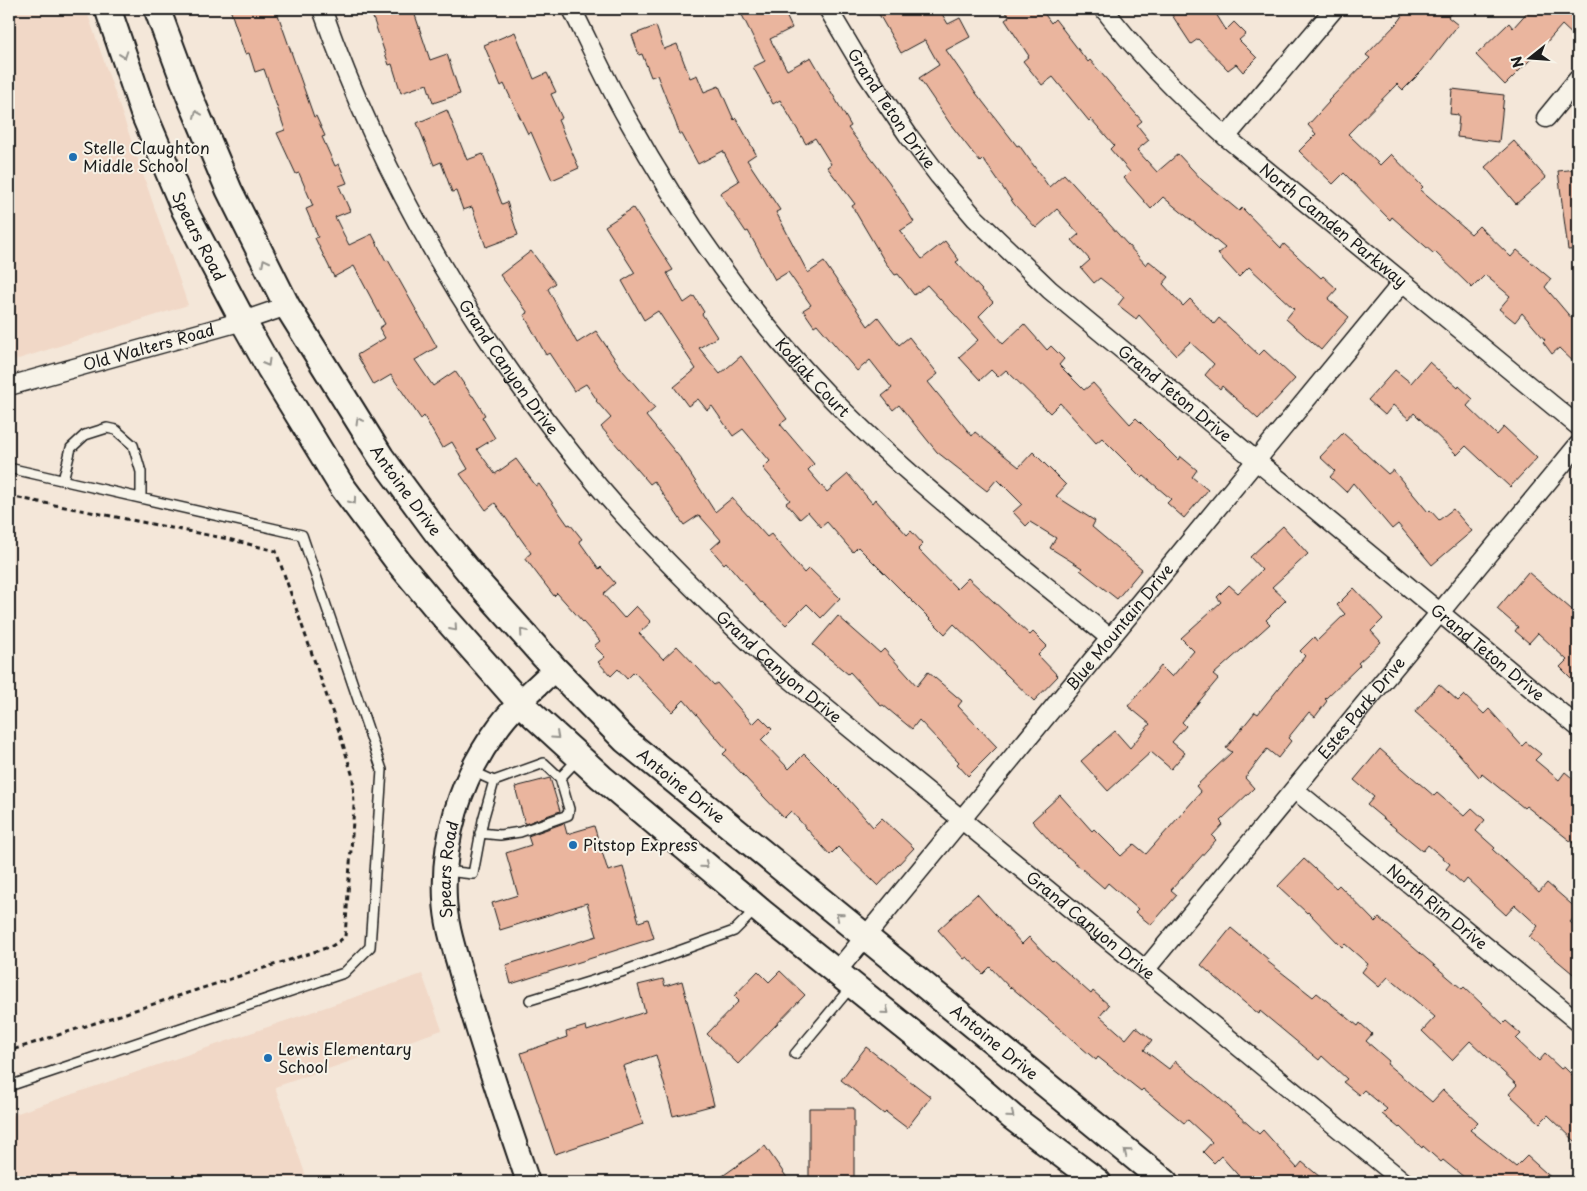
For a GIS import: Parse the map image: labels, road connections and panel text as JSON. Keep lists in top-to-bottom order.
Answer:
{
  "streets": {
    "main road": ["Spears Road", "Antoine Drive"],
    "street": [
      "Grand Teton Drive",
      "North Camden Parkway",
      "Old Walters Road",
      "Grand Canyon Drive",
      "Kodiak Court",
      "Blue Mountain Drive",
      "Estes Park Drive",
      "North Rim Drive"
    ]
  },
  "crossings": [
    ["Grand Teton Drive", "Blue Mountain Drive"],
    ["Grand Teton Drive", "Estes Park Drive"],
    ["North Camden Parkway", "Blue Mountain Drive"],
    ["Spears Road", "Old Walters Road"],
    ["Spears Road", "Antoine Drive"],
    ["Old Walters Road", "Antoine Drive"],
    ["Grand Canyon Drive", "Blue Mountain Drive"],
    ["Grand Canyon Drive", "Estes Park Drive"],
    ["Kodiak Court", "Blue Mountain Drive"],
    ["Antoine Drive", "Blue Mountain Drive"],
    ["Estes Park Drive", "North Rim Drive"]
  ],
  "places": ["Stelle Claughton Middle School", "Pitstop Express", "Lewis Elementary School"],
  "north": "left"
}
